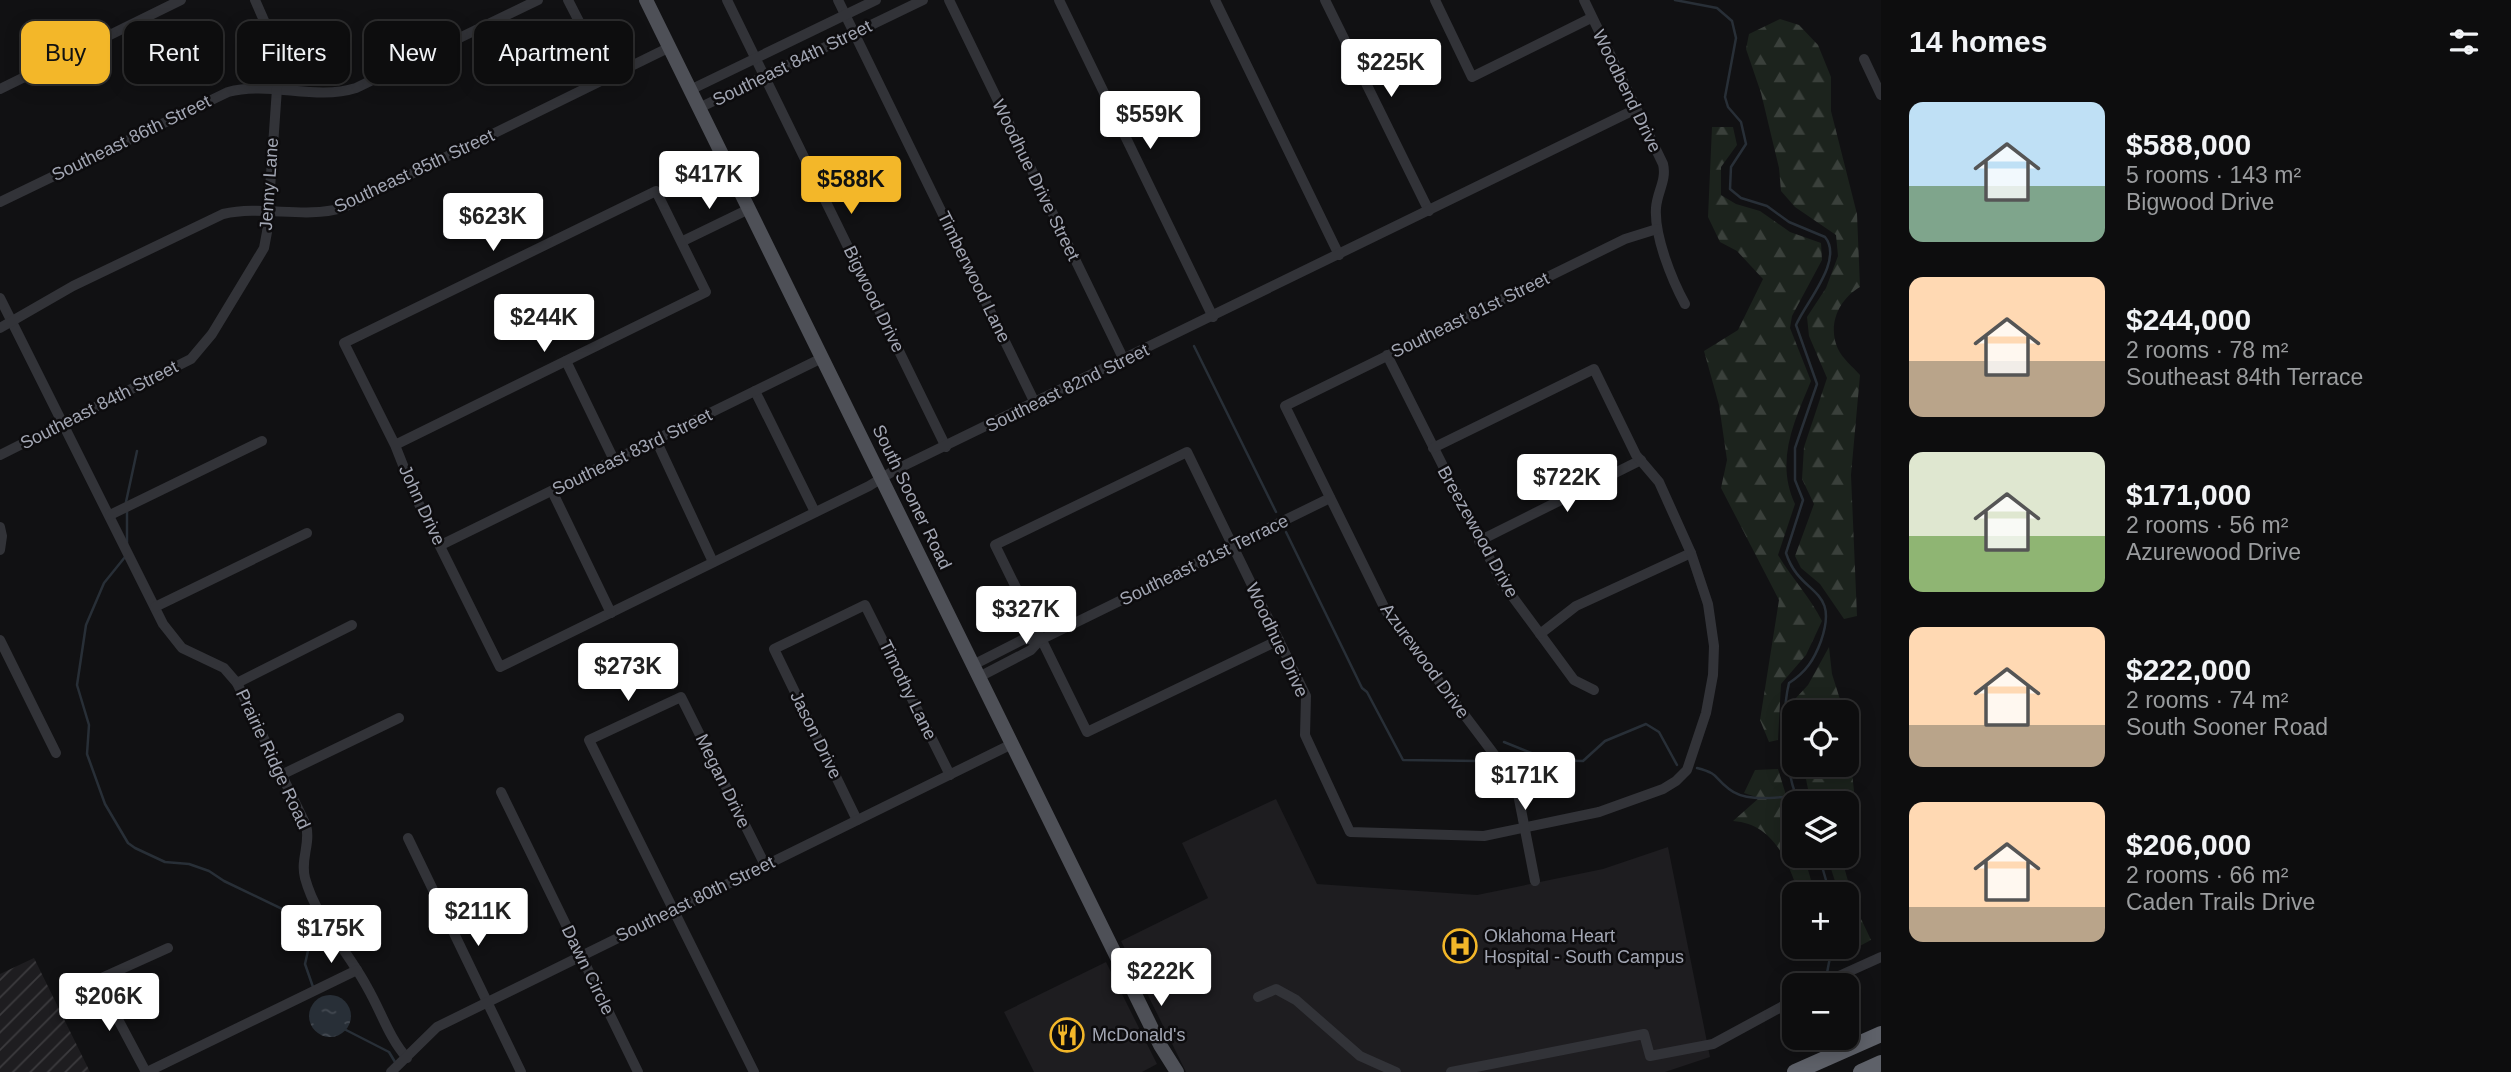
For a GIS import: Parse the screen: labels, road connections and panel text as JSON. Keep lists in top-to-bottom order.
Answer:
{
  "streets": {
    "main road": ["South Sooner Road"],
    "street": [
      "Southeast 84th Street",
      "Woodbend Drive",
      "Southeast 86th Street",
      "Southeast 85th Street",
      "Woodhue Drive Street",
      "Jenny Lane",
      "Timberwood Lane",
      "Bigwood Drive",
      "Southeast 81st Street",
      "Southeast 82nd Street",
      "Southeast 83rd Street",
      "John Drive",
      "Breezewood Drive",
      "Southeast 81st Terrace",
      "Woodhue Drive",
      "Azurewood Drive",
      "Timothy Lane",
      "Jason Drive",
      "Prairie Ridge Road",
      "Megan Drive",
      "Southeast 80th Street",
      "Dawn Circle"
    ]
  },
  "crossings": [
    ["Southeast 84th Street", "Jenny Lane"],
    ["Southeast 84th Street", "Timberwood Lane"],
    ["Southeast 84th Street", "Bigwood Drive"],
    ["Southeast 84th Street", "South Sooner Road"],
    ["Southeast 84th Street", "Prairie Ridge Road"],
    ["Woodbend Drive", "Southeast 81st Street"],
    ["Woodbend Drive", "Southeast 82nd Street"],
    ["Southeast 86th Street", "Jenny Lane"],
    ["Southeast 85th Street", "Jenny Lane"],
    ["Southeast 85th Street", "South Sooner Road"],
    ["Southeast 85th Street", "Prairie Ridge Road"],
    ["Woodhue Drive Street", "Southeast 82nd Street"],
    ["Timberwood Lane", "Southeast 82nd Street"],
    ["Bigwood Drive", "Southeast 82nd Street"],
    ["Southeast 81st Street", "Breezewood Drive"],
    ["Southeast 81st Street", "Azurewood Drive"],
    ["Southeast 82nd Street", "South Sooner Road"],
    ["Southeast 82nd Street", "John Drive"],
    ["Southeast 83rd Street", "South Sooner Road"],
    ["Southeast 83rd Street", "John Drive"],
    ["South Sooner Road", "Southeast 81st Terrace"],
    ["South Sooner Road", "Southeast 80th Street"],
    ["Southeast 81st Terrace", "Woodhue Drive"],
    ["Southeast 81st Terrace", "Azurewood Drive"],
    ["Woodhue Drive", "Azurewood Drive"],
    ["Timothy Lane", "Jason Drive"],
    ["Timothy Lane", "Southeast 80th Street"],
    ["Jason Drive", "Southeast 80th Street"],
    ["Prairie Ridge Road", "Southeast 80th Street"],
    ["Megan Drive", "Southeast 80th Street"],
    ["Southeast 80th Street", "Dawn Circle"]
  ],
  "places": {
    "hospital": ["Oklahoma Heart Hospital - South Campus"],
    "restaurant": ["McDonald's"]
  },
  "page": {
    "heading": "14 homes",
    "chip": [
      "Buy",
      "Rent",
      "Filters",
      "New",
      "Apartment"
    ],
    "price": [
      "$225K",
      "$559K",
      "$417K",
      "$588K",
      "$623K",
      "$244K",
      "$722K",
      "$327K",
      "$273K",
      "$171K",
      "$211K",
      "$175K",
      "$222K",
      "$206K"
    ],
    "list": [
      {
        "name": "$588,000",
        "note": "5 rooms · 143 m² · Bigwood Drive"
      },
      {
        "name": "$244,000",
        "note": "2 rooms · 78 m² · Southeast 84th Terrace"
      },
      {
        "name": "$171,000",
        "note": "2 rooms · 56 m² · Azurewood Drive"
      },
      {
        "name": "$222,000",
        "note": "2 rooms · 74 m² · South Sooner Road"
      },
      {
        "name": "$206,000",
        "note": "2 rooms · 66 m² · Caden Trails Drive"
      }
    ],
    "map_buttons": ["+", "−"]
  }
}
